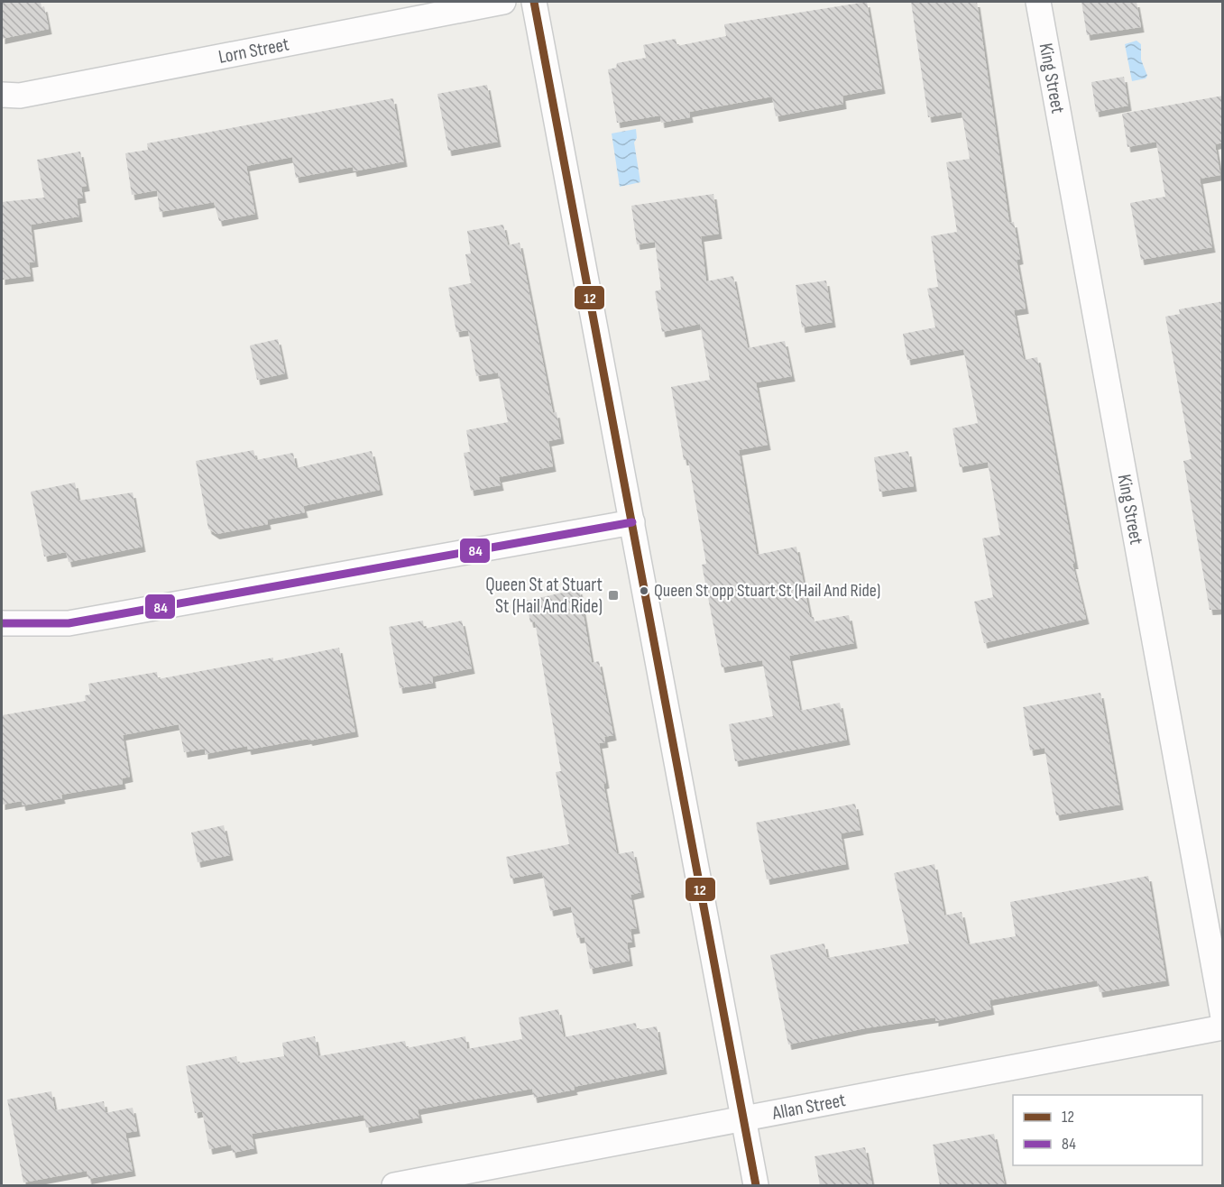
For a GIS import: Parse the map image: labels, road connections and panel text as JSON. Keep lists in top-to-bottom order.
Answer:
{
  "streets": {
    "street": ["Lorn Street", "King Street", "Allan Street"]
  },
  "places": {
    "other": ["Queen St opp Stuart St (Hail And Ride)"],
    "transit": ["Queen St at Stuart St (Hail And Ride)"]
  },
  "lines": ["transit line 12", "transit line 84"],
  "legend": ["12", "84"]
}
